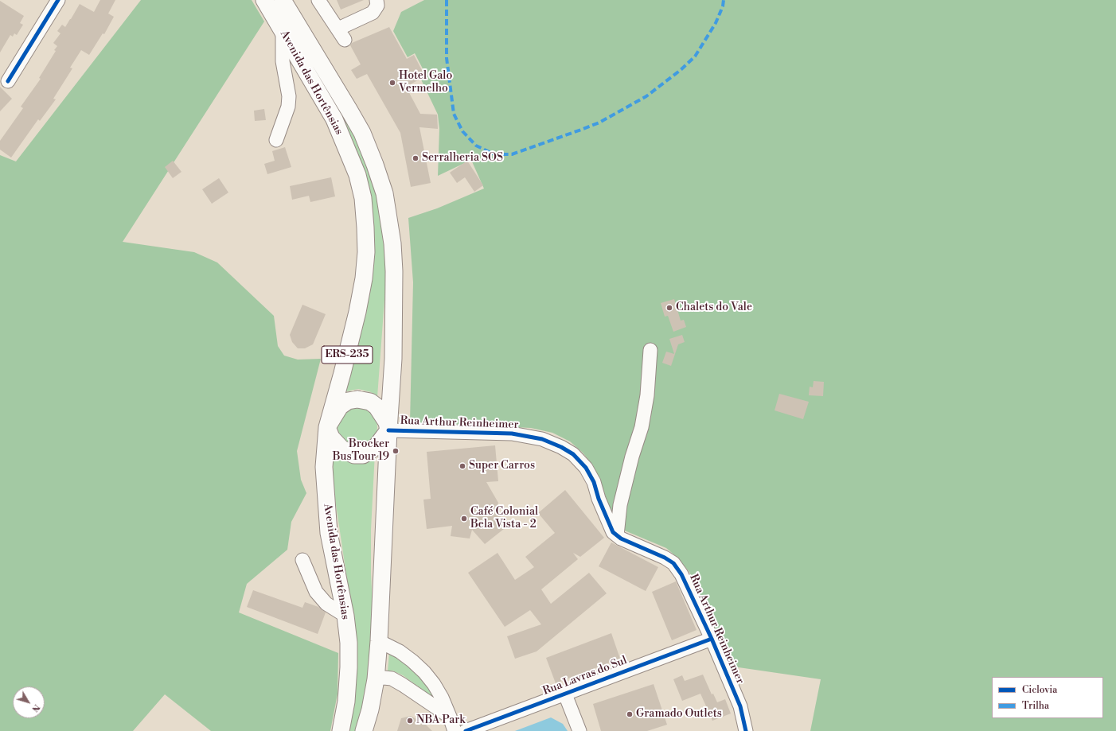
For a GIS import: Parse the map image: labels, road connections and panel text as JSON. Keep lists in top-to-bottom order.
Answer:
{
  "streets": {
    "main road": ["Avenida das Hortênsias", "ERS-235"],
    "street": ["Rua Arthur Reinheimer", "Rua Lavras do Sul"]
  },
  "crossings": [
    ["Avenida das Hortênsias", "Rua Arthur Reinheimer"],
    ["Rua Arthur Reinheimer", "Rua Lavras do Sul"]
  ],
  "places": [
    "Hotel Galo Vermelho",
    "Serralheria SOS",
    "Chalets do Vale",
    "Brocker BusTour 19",
    "Super Carros",
    "Café Colonial Bela Vista - 2",
    "Gramado Outlets",
    "NBA Park"
  ],
  "legend": ["Ciclovia", "Trilha"],
  "north": "bottom right"
}
